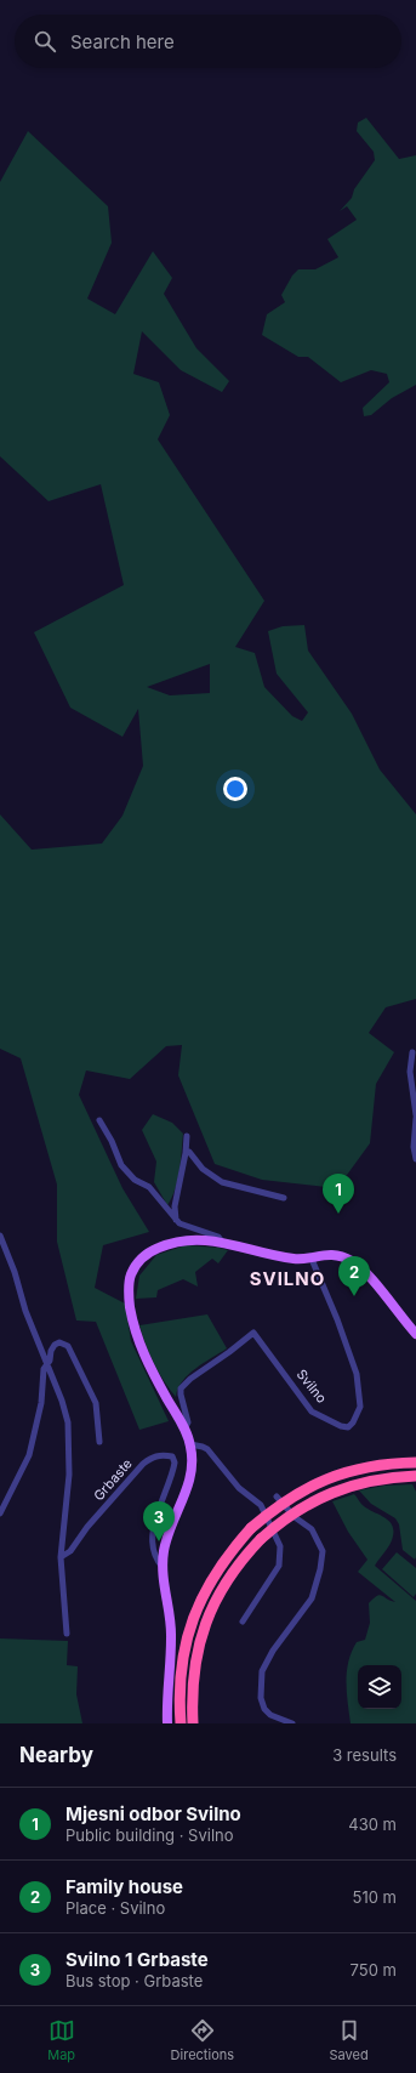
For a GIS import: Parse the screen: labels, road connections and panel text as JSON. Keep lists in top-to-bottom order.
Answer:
{
  "streets": {
    "main road": ["Svilno"],
    "street": ["Grbaste"]
  },
  "crossings": [
    ["Svilno", "Grbaste"]
  ],
  "districts": ["SVILNO"],
  "page": {
    "search": "Search here",
    "pins": ["1", "2", "3"],
    "heading": ["Nearby", "3 results"],
    "list": [
      {
        "mark": "1",
        "name": "Mjesni odbor Svilno",
        "note": "Public building · Svilno",
        "value": "430 m"
      },
      {
        "mark": "2",
        "name": "Family house",
        "note": "Place · Svilno",
        "value": "510 m"
      },
      {
        "mark": "3",
        "name": "Svilno 1 Grbaste",
        "note": "Bus stop · Grbaste",
        "value": "750 m"
      }
    ],
    "nav": ["Map", "Directions", "Saved"]
  }
}
